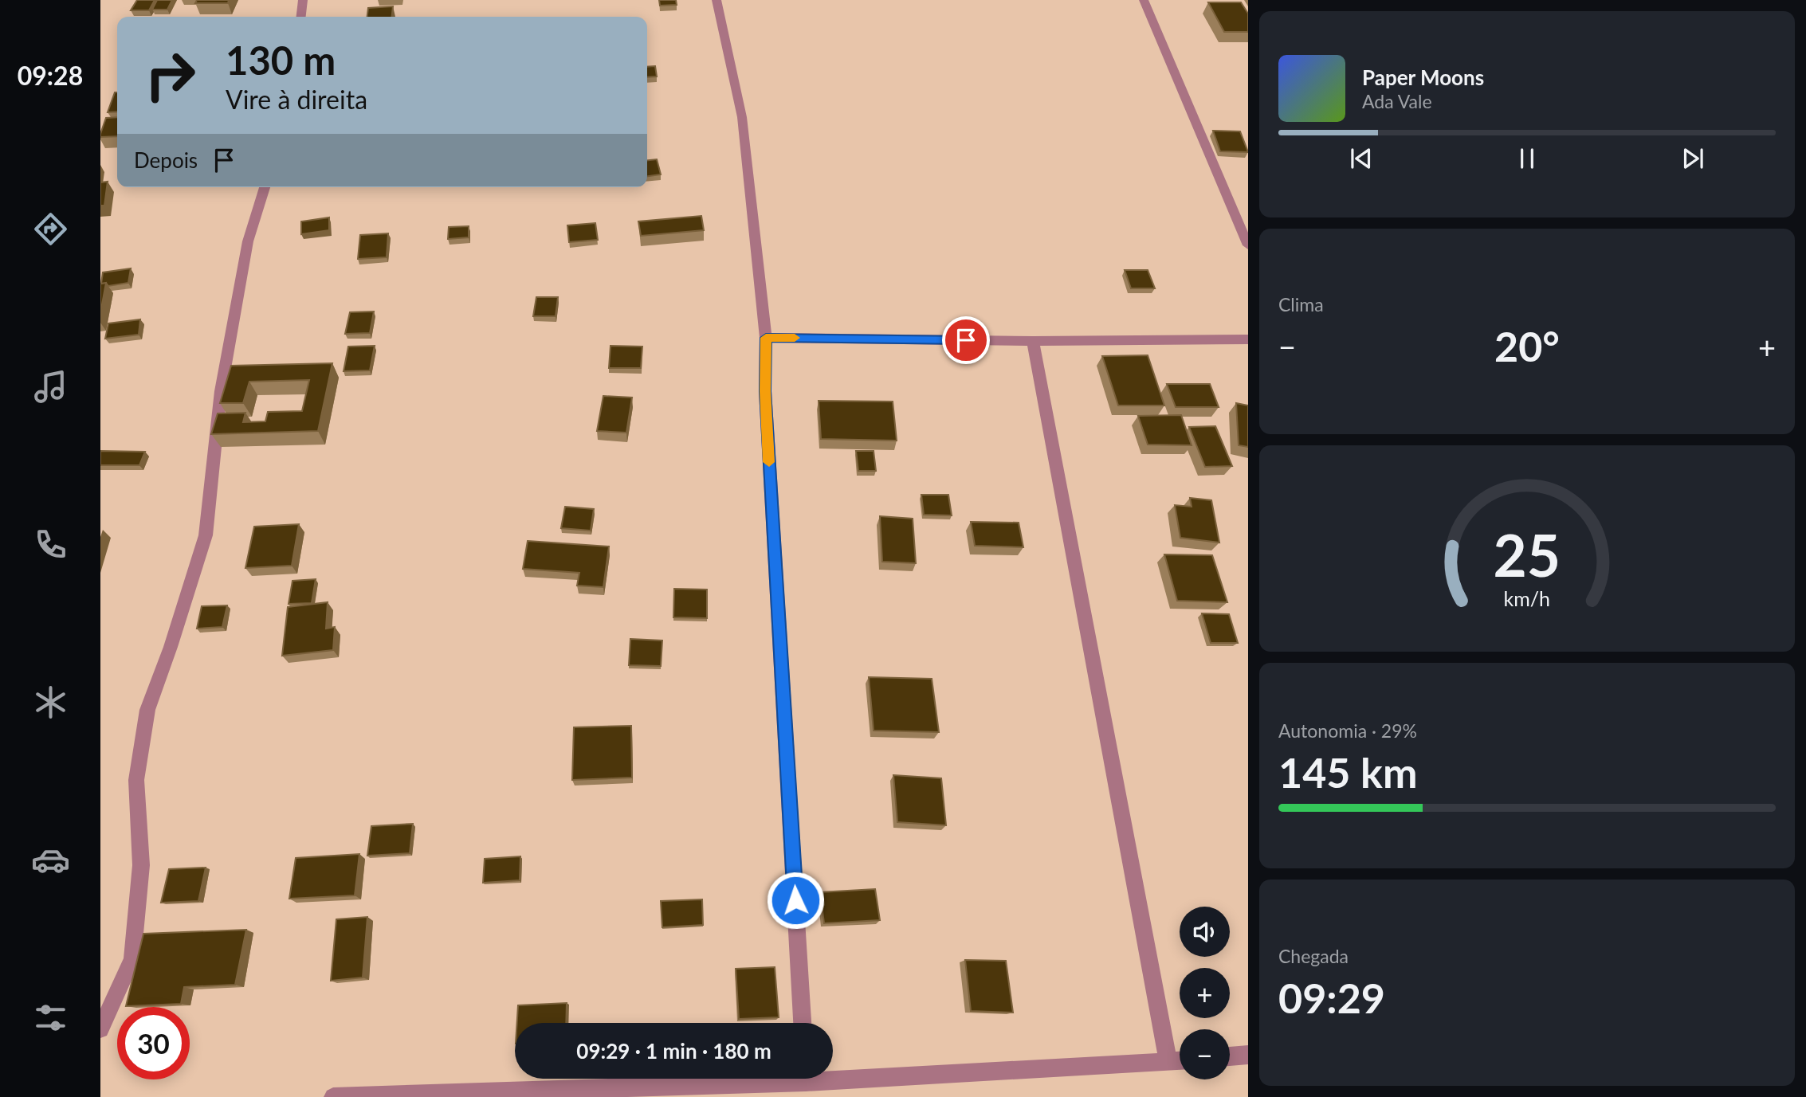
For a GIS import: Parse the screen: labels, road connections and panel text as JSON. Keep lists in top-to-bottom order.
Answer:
{
  "page": {
    "tabs": "09:28",
    "turn": ["130 m", "Vire à direita"],
    "song": ["Paper Moons", "Ada Vale"],
    "then": "Depois",
    "tile": [
      "Clima",
      ["Autonomia · 29%", "145 km"],
      ["Chegada", "09:29"]
    ],
    "heat": ["−", "20°", "+"],
    "map_buttons": ["+", "−"],
    "limit": "30",
    "trip": "09:29 · 1 min · 180 m",
    "gauge": ["25", "km/h"]
  }
}
